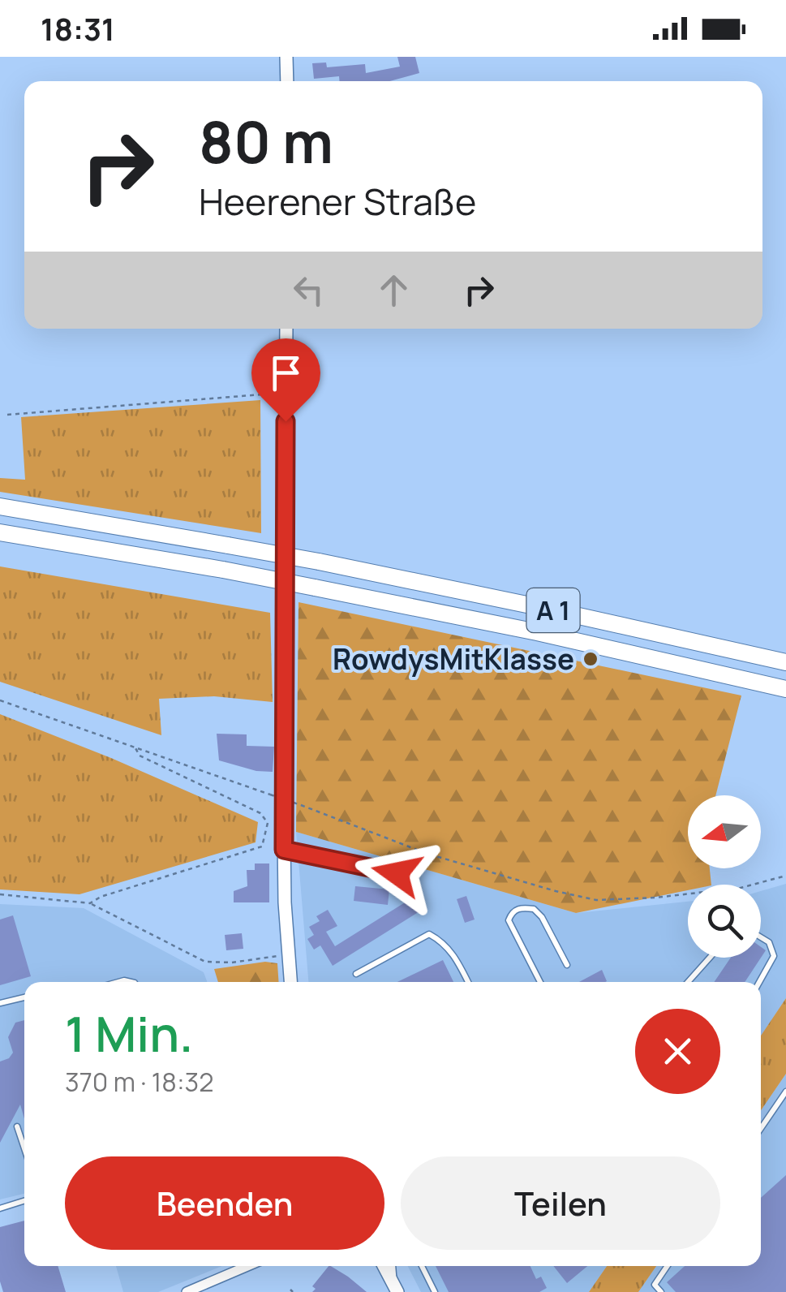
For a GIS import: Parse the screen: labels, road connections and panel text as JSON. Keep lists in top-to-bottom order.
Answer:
{
  "streets": {
    "highway": ["A 1"]
  },
  "places": ["RowdysMitKlasse"],
  "north": "left",
  "page": {
    "status": "18:31",
    "turn": ["80 m", "Heerener Straße"],
    "heading": ["1 Min.", "370 m · 18:32"],
    "buttons": ["Beenden", "Teilen"]
  }
}
